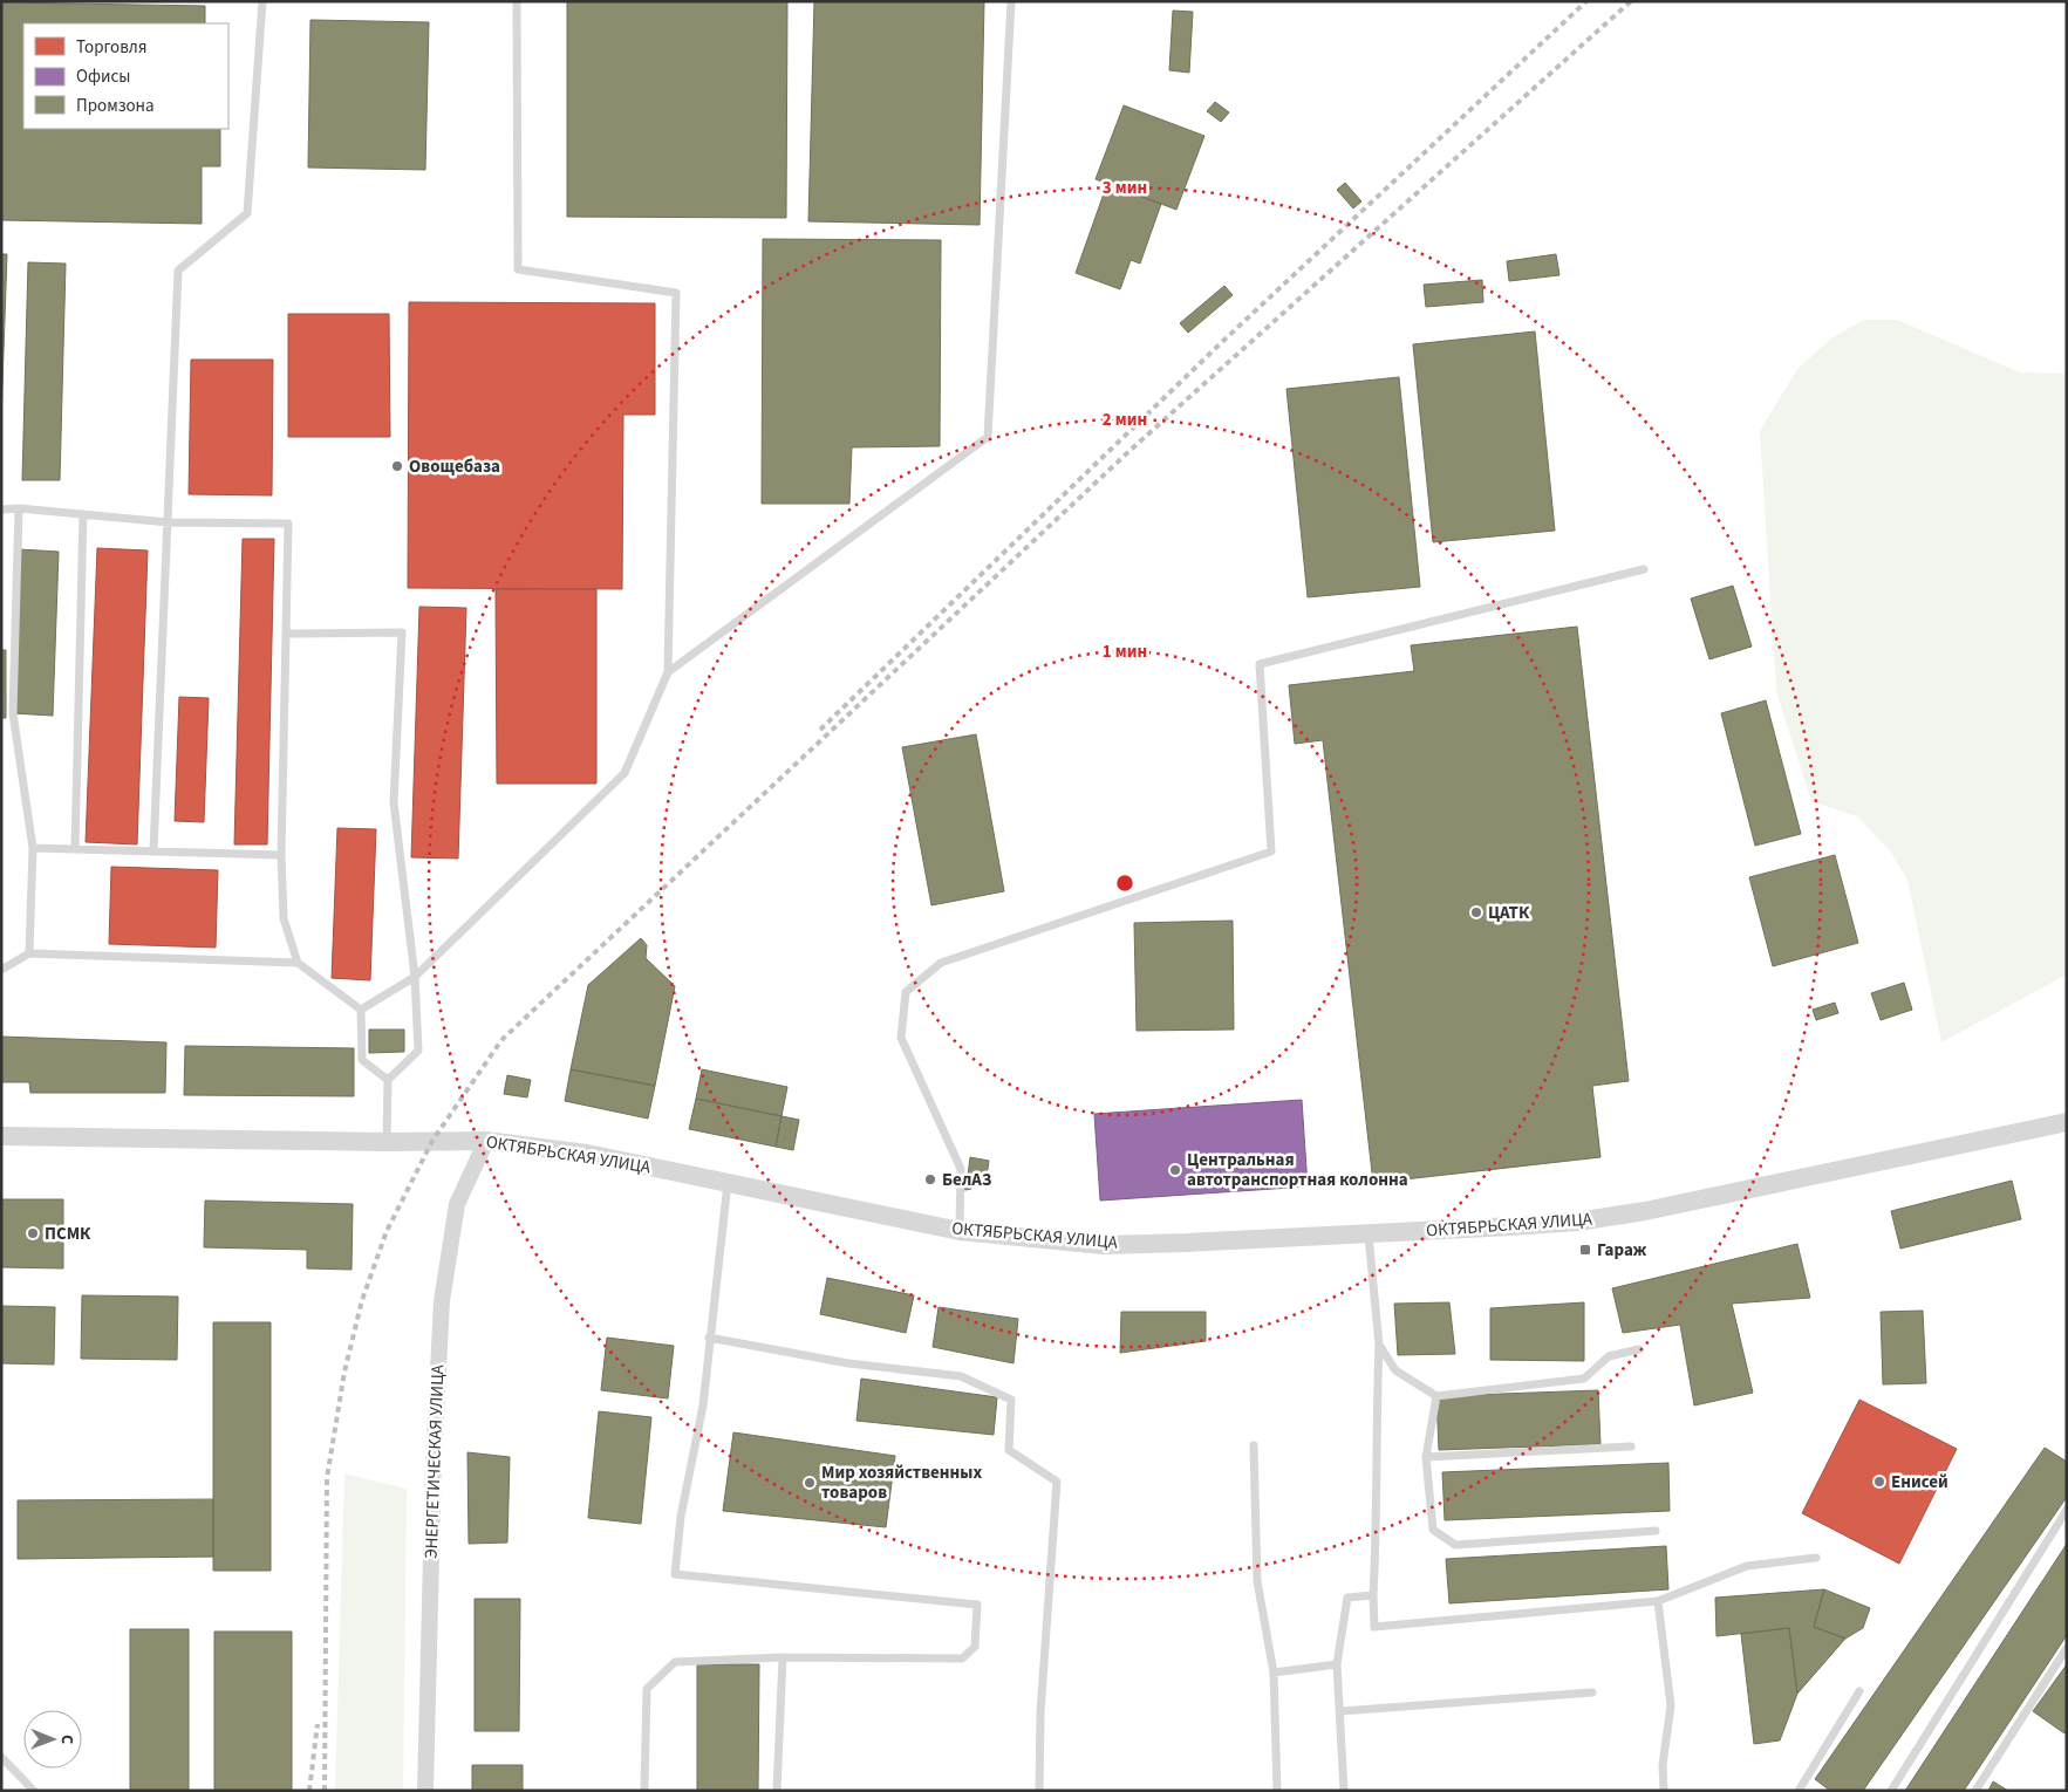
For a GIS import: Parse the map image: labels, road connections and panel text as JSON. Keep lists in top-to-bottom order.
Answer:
{
  "streets": {
    "street": ["ОКТЯБРЬСКАЯ УЛИЦА", "ЭНЕРГЕТИЧЕСКАЯ УЛИЦА"]
  },
  "crossings": [
    ["ОКТЯБРЬСКАЯ УЛИЦА", "ЭНЕРГЕТИЧЕСКАЯ УЛИЦА"]
  ],
  "places": {
    "other": [
      "Овощебаза",
      "ЦАТК",
      "Центральная автотранспортная колонна",
      "БелАЗ",
      "ПСМК",
      "Енисей",
      "Мир хозяйственных товаров"
    ],
    "transit": ["Гараж"]
  },
  "legend": ["Торговля", "Офисы", "Промзона"],
  "north": "right",
  "rings": ["3 мин", "2 мин", "1 мин"]
}
